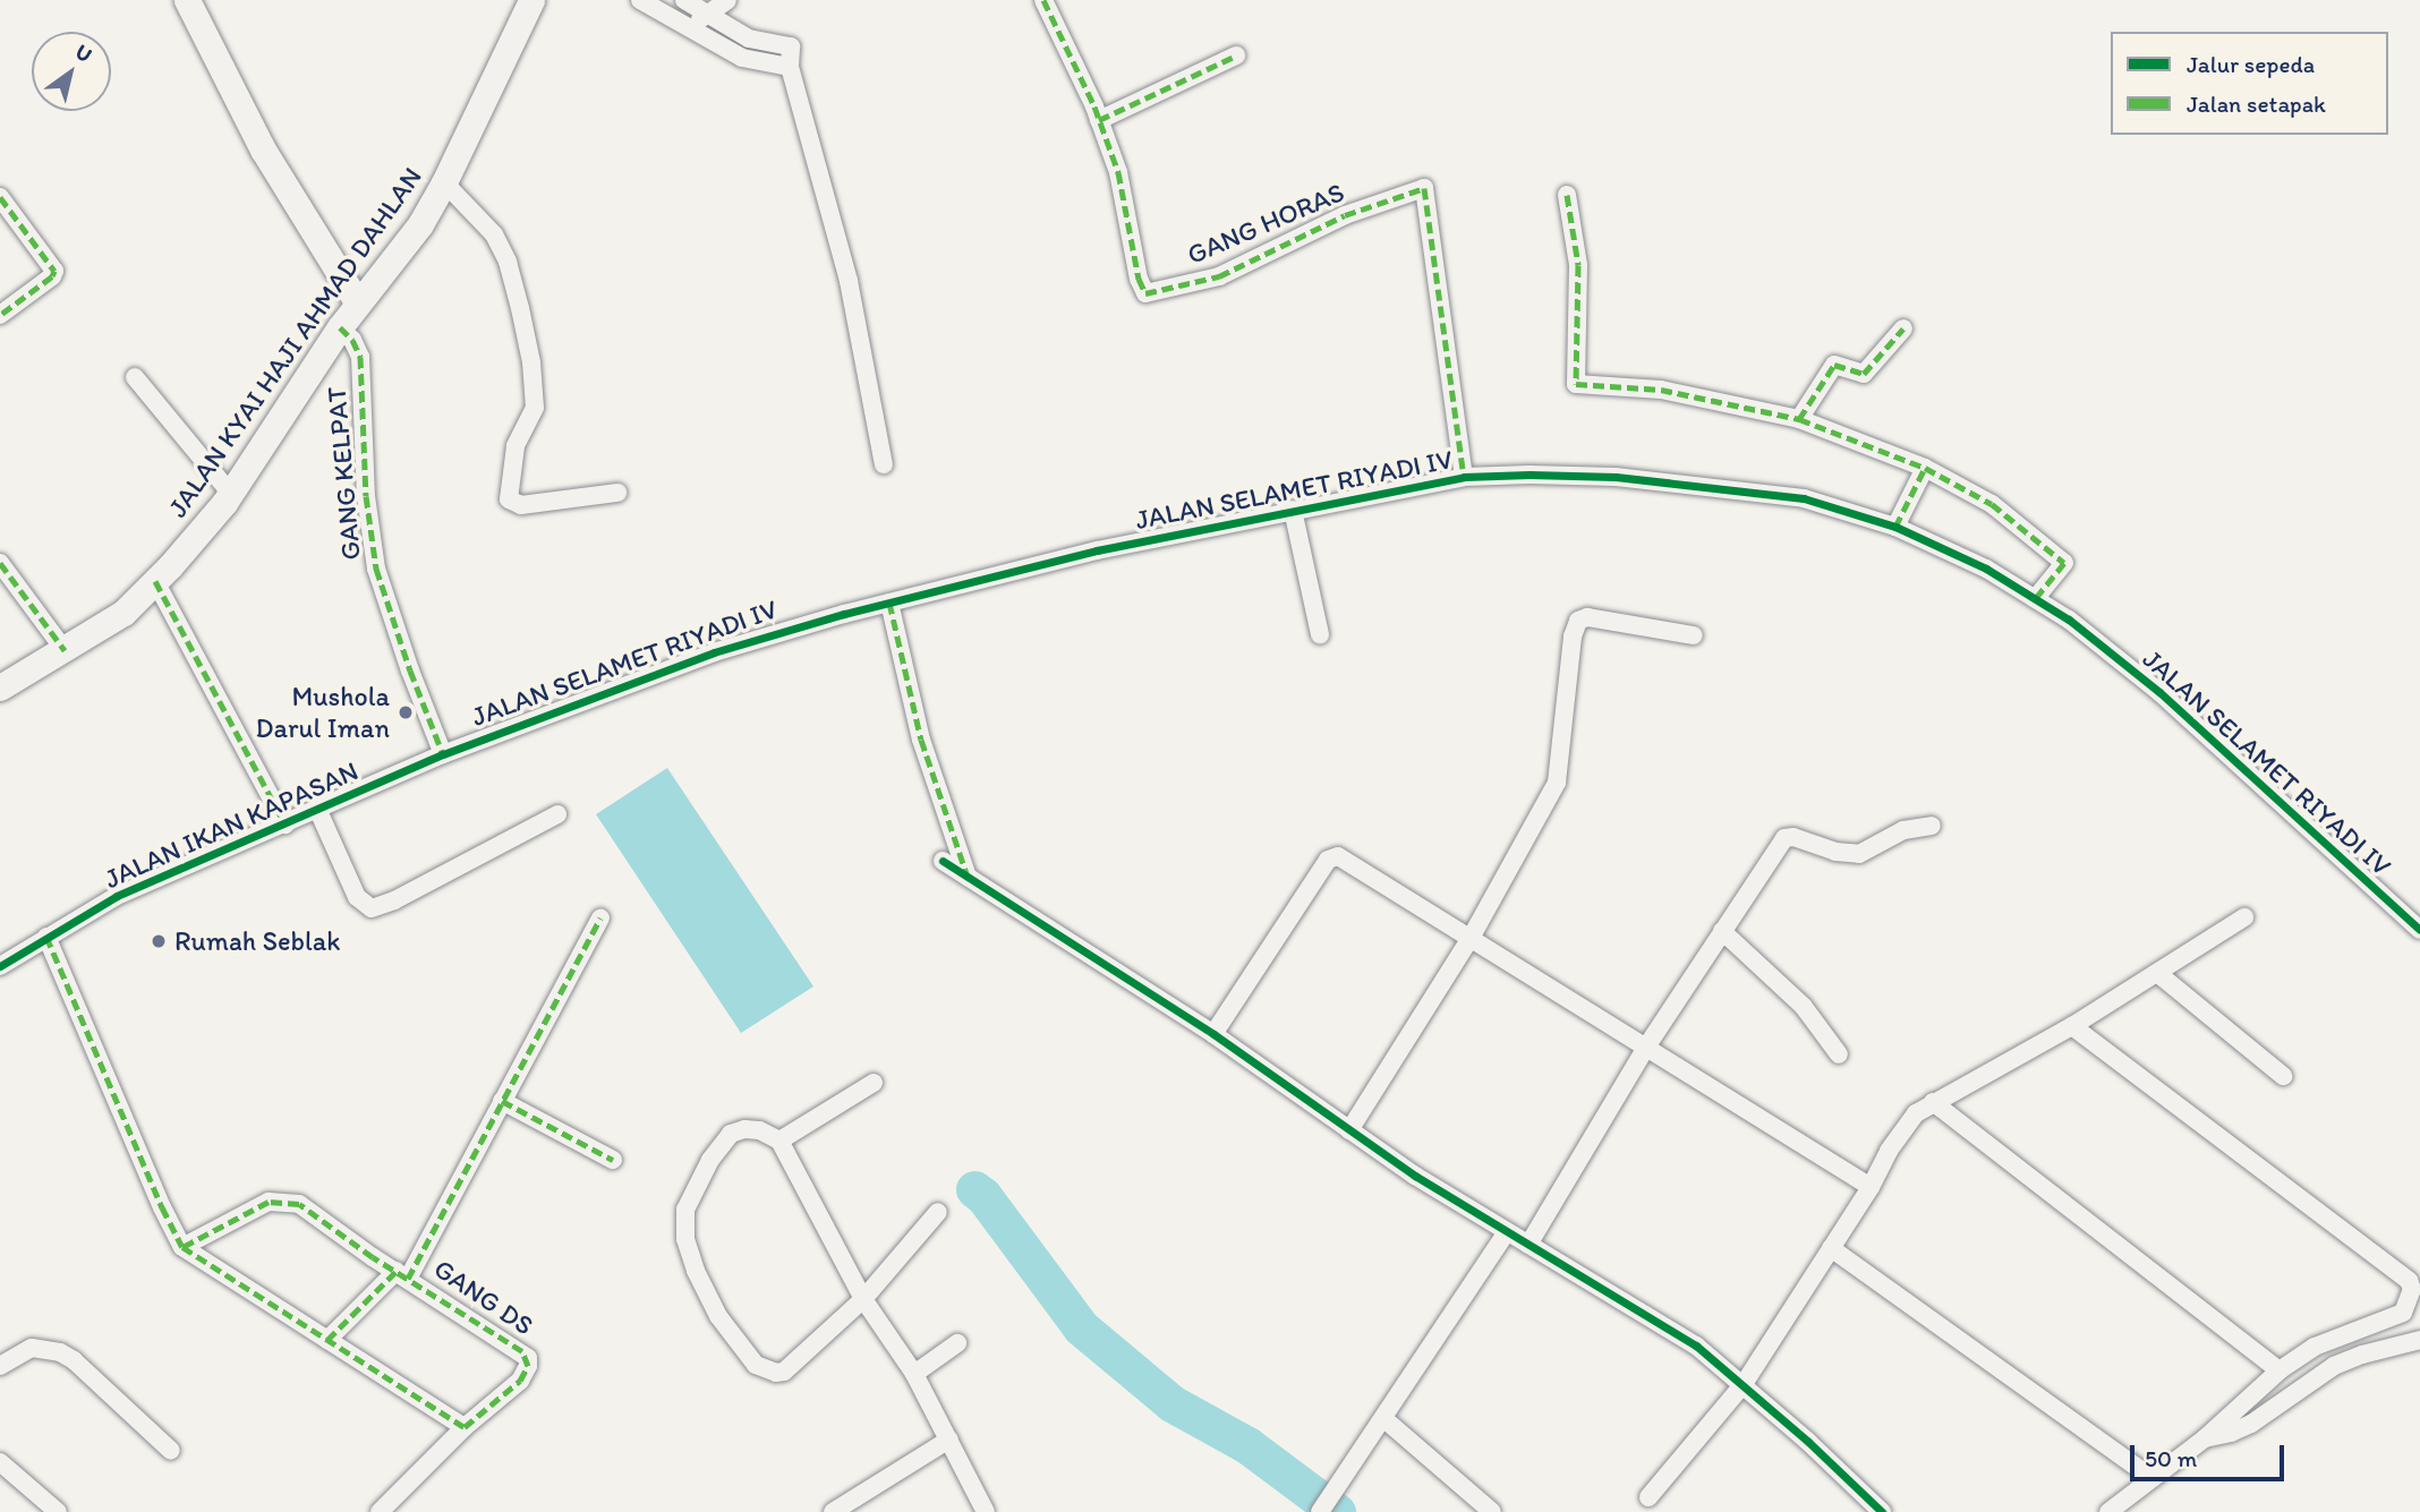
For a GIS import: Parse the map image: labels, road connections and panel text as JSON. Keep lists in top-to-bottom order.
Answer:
{
  "streets": {
    "main road": ["JALAN KYAI HAJI AHMAD DAHLAN"],
    "street": [
      "GANG HORAS",
      "GANG KELPAT",
      "JALAN SELAMET RIYADI IV",
      "JALAN IKAN KAPASAN",
      "GANG DS"
    ]
  },
  "crossings": [
    ["GANG HORAS", "JALAN SELAMET RIYADI IV"],
    ["JALAN KYAI HAJI AHMAD DAHLAN", "GANG KELPAT"],
    ["GANG KELPAT", "JALAN SELAMET RIYADI IV"],
    ["GANG KELPAT", "JALAN IKAN KAPASAN"],
    ["JALAN SELAMET RIYADI IV", "JALAN IKAN KAPASAN"]
  ],
  "places": ["Mushola Darul Iman", "Rumah Seblak"],
  "legend": ["Jalur sepeda", "Jalan setapak"],
  "scale_bar": "50 m",
  "north": "top right"
}
